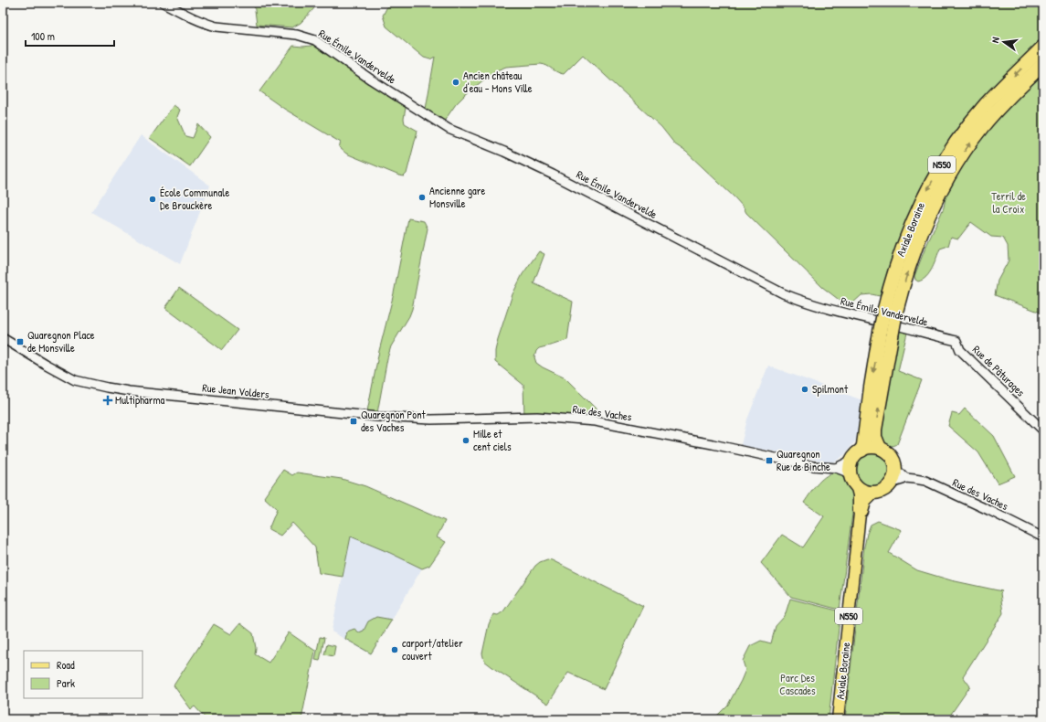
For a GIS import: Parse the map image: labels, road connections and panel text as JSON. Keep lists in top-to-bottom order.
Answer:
{
  "streets": {
    "highway": ["N550", "Axiale Boraine"],
    "street": [
      "Rue Émile Vandervelde",
      "Rue de Pâturages",
      "Rue Jean Volders",
      "Rue des Vaches"
    ]
  },
  "crossings": [
    ["Rue Émile Vandervelde", "Rue de Pâturages"],
    ["Axiale Boraine", "Rue des Vaches"],
    ["Rue Jean Volders", "Rue des Vaches"]
  ],
  "parks": ["Terril de la Croix", "Parc Des Cascades"],
  "places": {
    "other": [
      "Ancien château d'eau - Mons Ville",
      "Ancienne gare Monsville",
      "École Communale De Brouckère",
      "Spilmont",
      "Mille et cent ciels",
      "carport/atelier couvert"
    ],
    "transit": ["Quaregnon Place de Monsville", "Quaregnon Pont des Vaches", "Quaregnon Rue de Binche"],
    "health": ["Multipharma"]
  },
  "legend": ["Road", "Park"],
  "scale_bar": "100 m",
  "north": "left"
}
